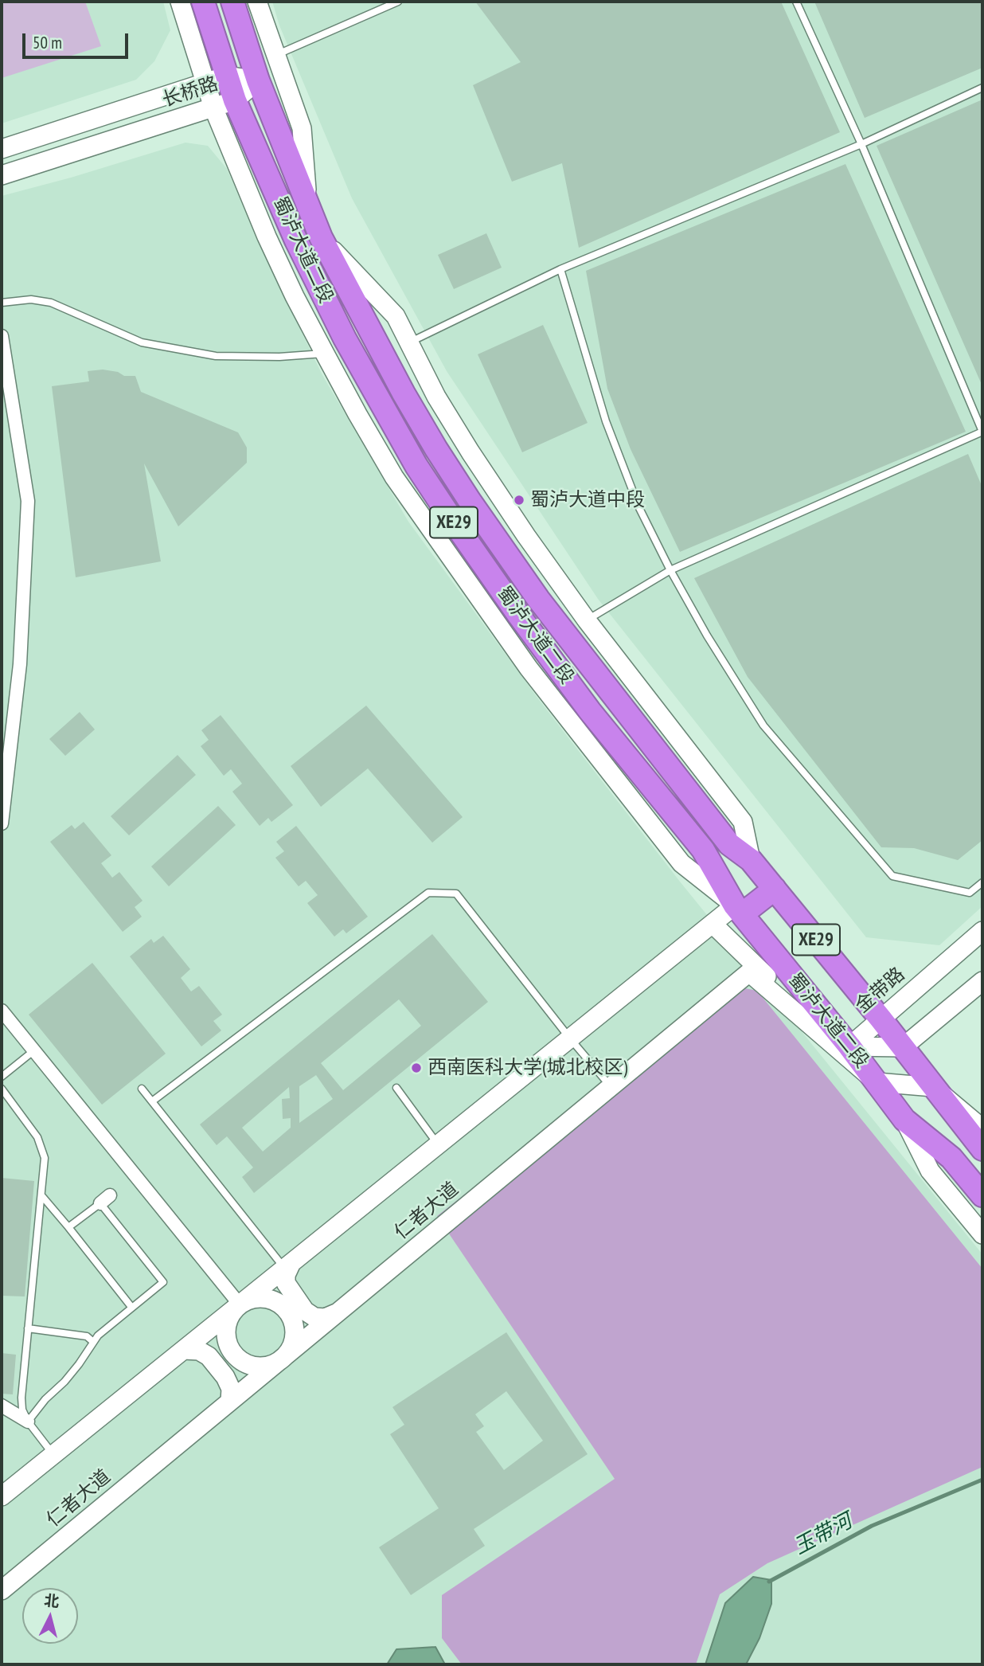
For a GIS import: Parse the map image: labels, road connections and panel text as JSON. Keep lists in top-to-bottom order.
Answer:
{
  "streets": {
    "highway": ["蜀泸大道二段", "XE29"],
    "street": ["长桥路", "金带路", "仁者大道"]
  },
  "crossings": [
    ["长桥路", "蜀泸大道二段"],
    ["蜀泸大道二段", "金带路"],
    ["蜀泸大道二段", "仁者大道"]
  ],
  "water": ["玉带河"],
  "places": ["蜀泸大道中段", "西南医科大学(城北校区)"],
  "scale_bar": "50 m",
  "north": "top"
}
